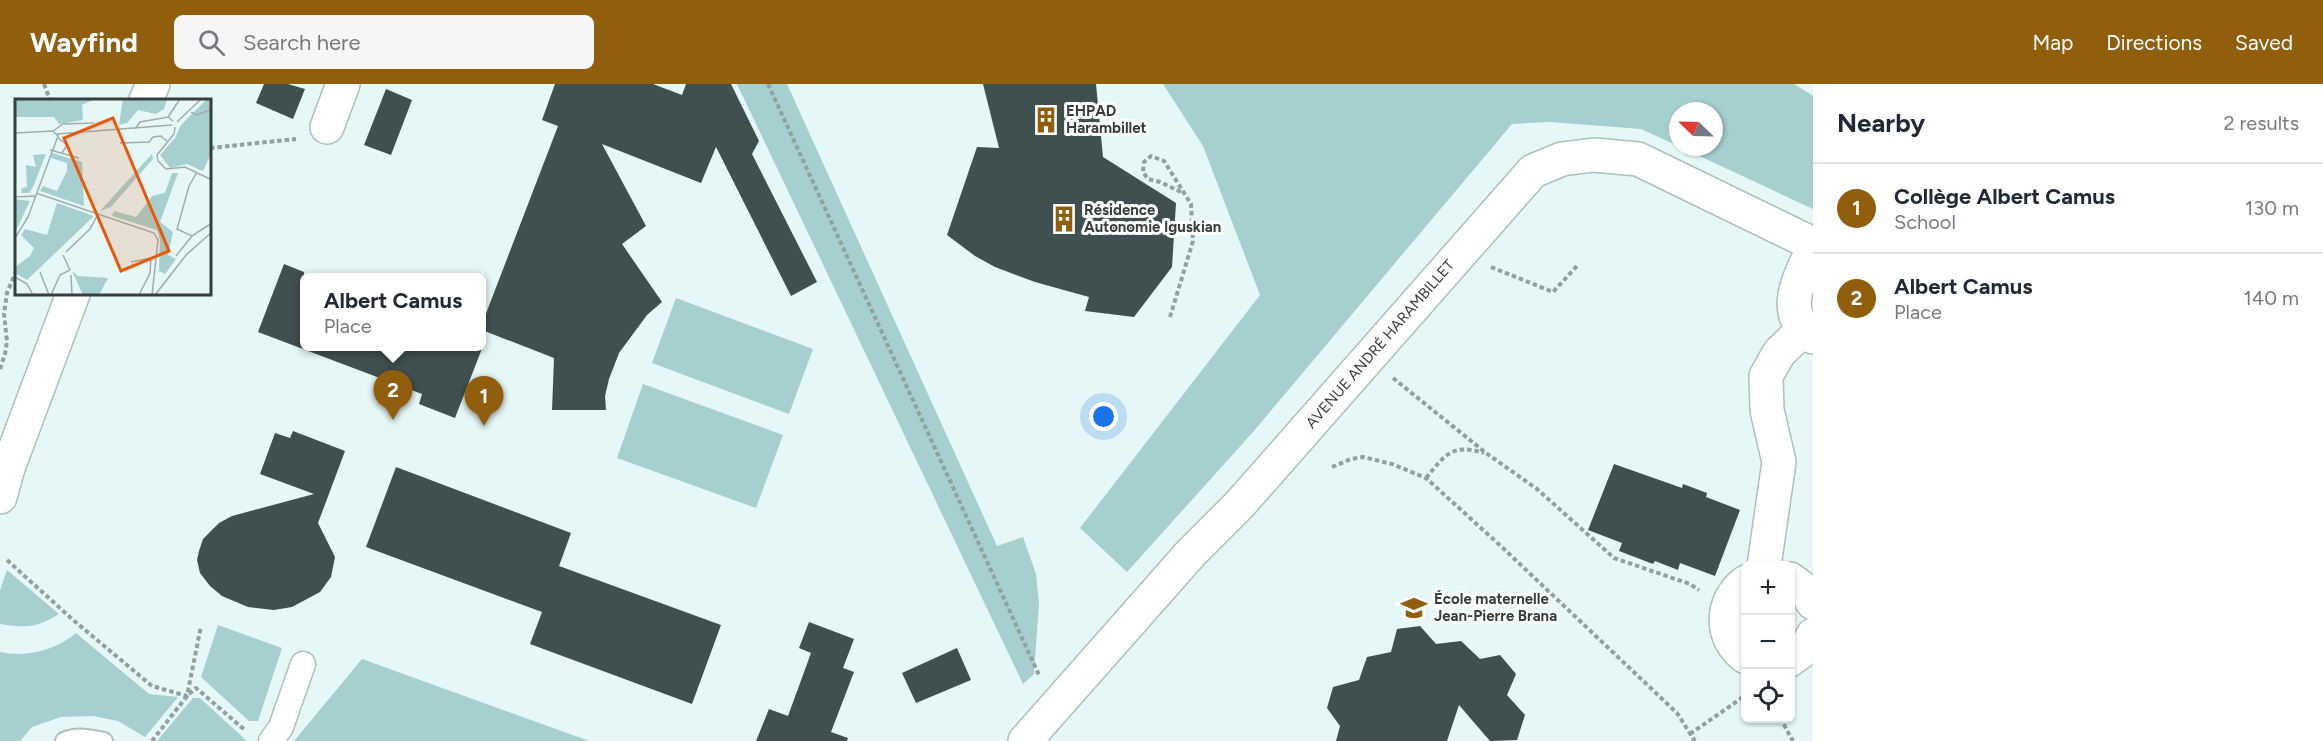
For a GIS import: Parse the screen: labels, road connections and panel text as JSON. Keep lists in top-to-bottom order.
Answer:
{
  "streets": {
    "street": ["AVENUE ANDRÉ HARAMBILLET"]
  },
  "places": {
    "building": ["EHPAD Harambillet", "Résidence Autonomie Iguskian"],
    "school or university": ["École maternelle Jean-Pierre Brana"]
  },
  "north": "top left",
  "page": {
    "header": "Wayfind",
    "search": "Search here",
    "nav": ["Map", "Directions", "Saved"],
    "heading": ["Nearby", "2 results"],
    "list": [
      {
        "mark": "1",
        "name": "Collège Albert Camus",
        "note": "School",
        "value": "130 m"
      },
      {
        "mark": "2",
        "name": "Albert Camus",
        "note": "Place",
        "value": "140 m"
      }
    ],
    "popup": ["Albert Camus", "Place"],
    "pins": ["2", "1"],
    "map_buttons": ["+", "−"]
  }
}
